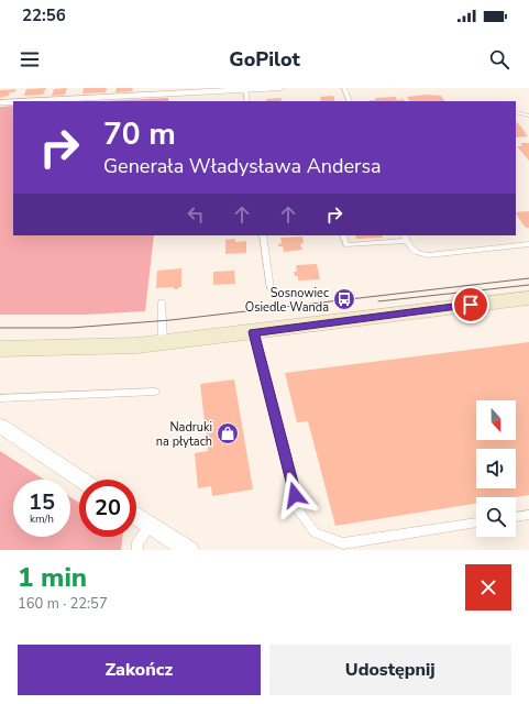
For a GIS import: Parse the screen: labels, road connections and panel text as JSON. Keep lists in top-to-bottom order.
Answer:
{
  "places": {
    "bus stop": ["Sosnowiec Osiedle Wanda"],
    "shop": ["Nadruki na płytach"]
  },
  "north": "bottom",
  "page": {
    "status": "22:56",
    "header": "GoPilot",
    "turn": ["70 m", "Generała Władysława Andersa"],
    "speed": "15 km/h",
    "limit": "20",
    "heading": ["1 min", "160 m · 22:57"],
    "buttons": ["Zakończ", "Udostępnij"]
  }
}
